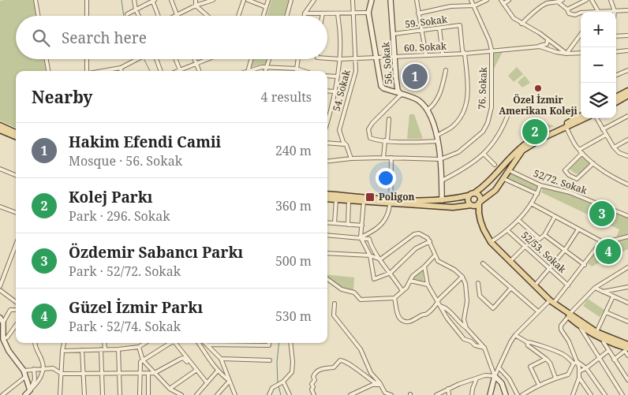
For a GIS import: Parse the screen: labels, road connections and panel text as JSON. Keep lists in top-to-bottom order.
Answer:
{
  "streets": {
    "street": [
      "59. Sokak",
      "60. Sokak",
      "56. Sokak",
      "76. Sokak",
      "54. Sokak",
      "52/72. Sokak",
      "52/53. Sokak"
    ]
  },
  "crossings": [
    ["59. Sokak", "60. Sokak"],
    ["59. Sokak", "56. Sokak"],
    ["60. Sokak", "56. Sokak"],
    ["60. Sokak", "76. Sokak"],
    ["60. Sokak", "54. Sokak"],
    ["56. Sokak", "76. Sokak"],
    ["76. Sokak", "54. Sokak"]
  ],
  "places": {
    "other": ["Özel İzmir Amerikan Koleji"],
    "transit": ["Poligon"]
  },
  "page": {
    "map_buttons": ["+", "−"],
    "search": "Search here",
    "pins": [
      "1",
      "2",
      "3",
      "4"
    ],
    "heading": ["Nearby", "4 results"],
    "list": [
      {
        "mark": "1",
        "name": "Hakim Efendi Camii",
        "note": "Mosque · 56. Sokak",
        "value": "240 m"
      },
      {
        "mark": "2",
        "name": "Kolej Parkı",
        "note": "Park · 296. Sokak",
        "value": "360 m"
      },
      {
        "mark": "3",
        "name": "Özdemir Sabancı Parkı",
        "note": "Park · 52/72. Sokak",
        "value": "500 m"
      },
      {
        "mark": "4",
        "name": "Güzel İzmir Parkı",
        "note": "Park · 52/74. Sokak",
        "value": "530 m"
      }
    ]
  }
}
